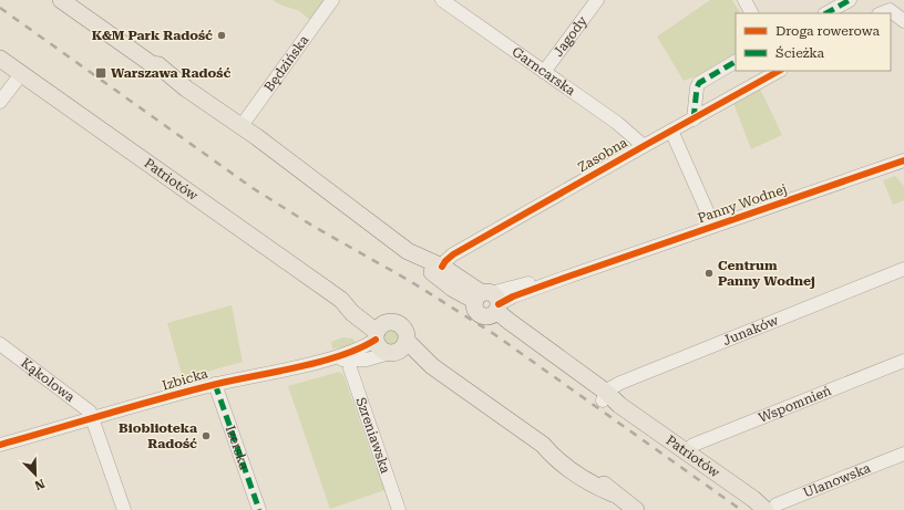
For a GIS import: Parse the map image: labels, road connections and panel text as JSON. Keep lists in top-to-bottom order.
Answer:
{
  "streets": {
    "main road": ["Patriotów"],
    "street": [
      "Jagody",
      "Będzińska",
      "Garncarska",
      "Zasobna",
      "Panny Wodnej",
      "Junaków",
      "Kąkolowa",
      "Izbicka",
      "Wspomnień",
      "Szreniawska",
      "Izerska",
      "Ulanowska"
    ]
  },
  "crossings": [
    ["Jagody", "Garncarska"],
    ["Będzińska", "Patriotów"],
    ["Garncarska", "Zasobna"],
    ["Zasobna", "Patriotów"],
    ["Patriotów", "Panny Wodnej"],
    ["Patriotów", "Junaków"],
    ["Patriotów", "Izbicka"],
    ["Patriotów", "Wspomnień"],
    ["Kąkolowa", "Izbicka"],
    ["Izbicka", "Szreniawska"],
    ["Izbicka", "Izerska"]
  ],
  "places": {
    "other": ["K&M Park Radość", "Centrum Panny Wodnej", "Bioblioteka Radość"],
    "transit": ["Warszawa Radość"]
  },
  "legend": ["Droga rowerowa", "Ścieżka"],
  "north": "bottom right"
}
